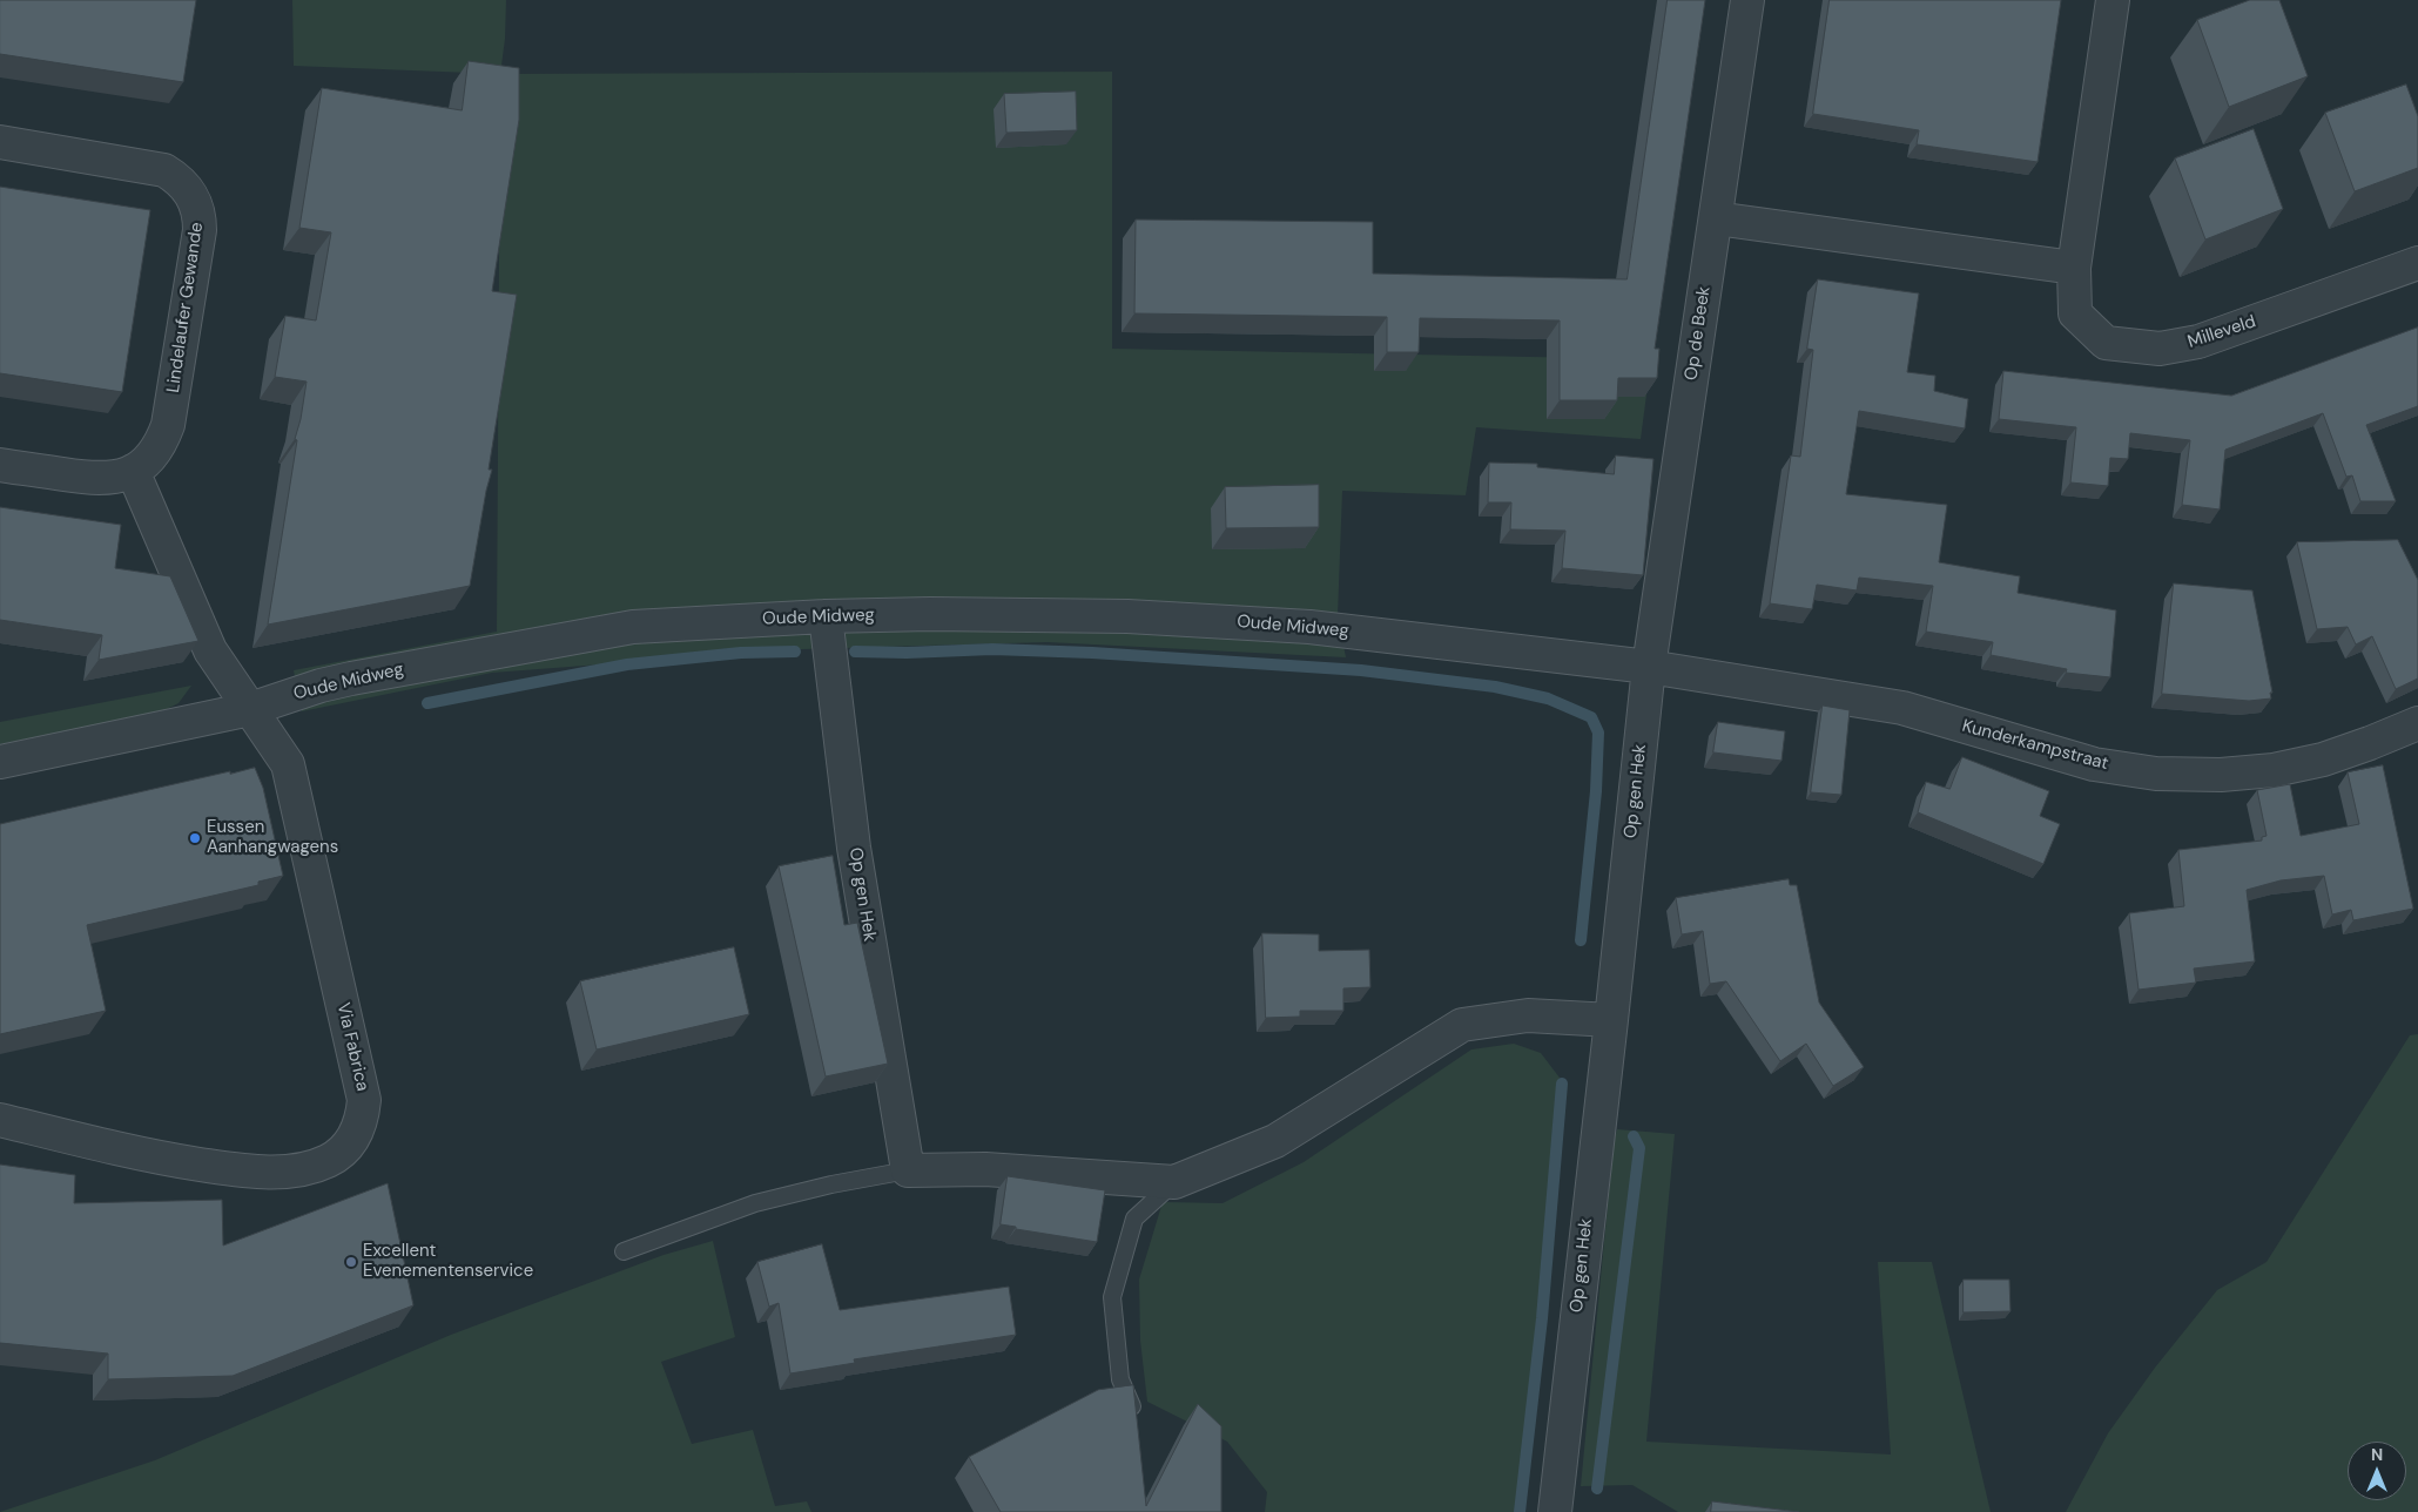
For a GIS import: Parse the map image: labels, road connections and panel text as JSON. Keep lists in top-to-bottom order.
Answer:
{
  "streets": {
    "street": [
      "Lindelaufer Gewande",
      "Milleveld",
      "Op de Beek",
      "Oude Midweg",
      "Kunderkampstraat",
      "Op gen Hek",
      "Via Fabrica"
    ]
  },
  "crossings": [
    ["Op de Beek", "Oude Midweg"],
    ["Op de Beek", "Kunderkampstraat"],
    ["Op de Beek", "Op gen Hek"],
    ["Oude Midweg", "Kunderkampstraat"],
    ["Oude Midweg", "Op gen Hek"],
    ["Oude Midweg", "Via Fabrica"],
    ["Kunderkampstraat", "Op gen Hek"]
  ],
  "places": ["Eussen Aanhangwagens", "Excellent Evenementenservice"],
  "north": "top"
}
